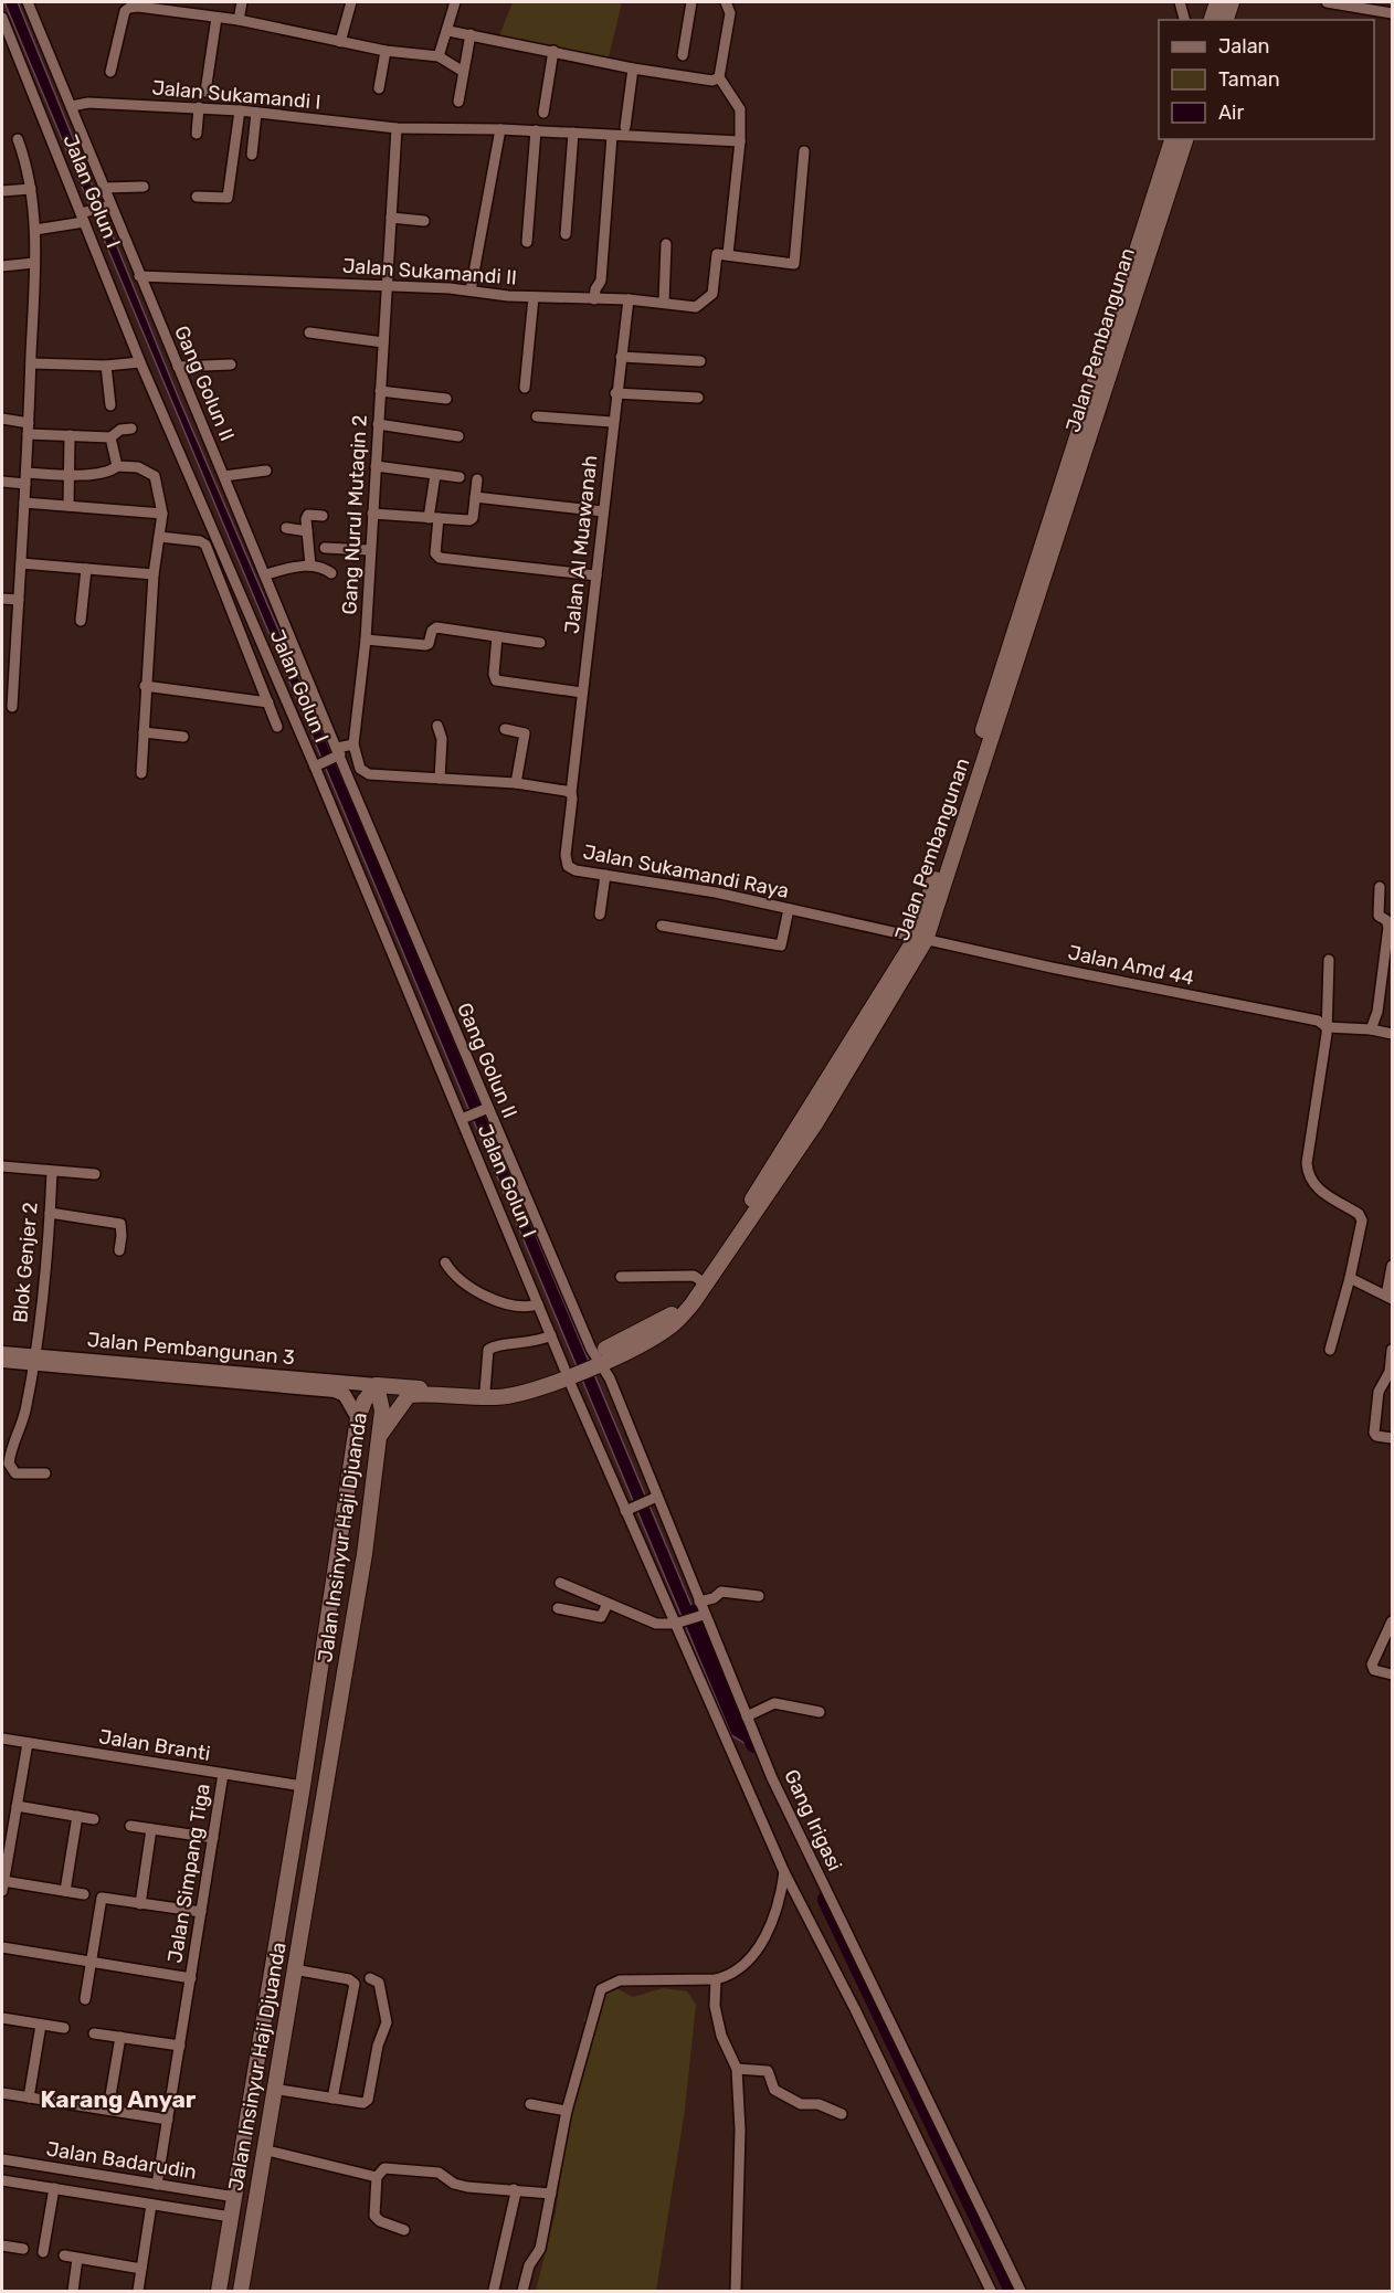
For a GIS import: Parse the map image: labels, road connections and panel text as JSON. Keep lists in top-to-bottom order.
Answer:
{
  "streets": {
    "main road": ["Jalan Pembangunan", "Jalan Insinyur Haji Djuanda"],
    "street": [
      "Jalan Sukamandi I",
      "Jalan Golun I",
      "Jalan Sukamandi II",
      "Gang Golun II",
      "Gang Nurul Mutaqin 2",
      "Jalan Al Muawanah",
      "Jalan Sukamandi Raya",
      "Jalan Amd 44",
      "Blok Genjer 2",
      "Jalan Pembangunan 3",
      "Jalan Branti",
      "Gang Irigasi",
      "Jalan Simpang Tiga",
      "Jalan Badarudin"
    ]
  },
  "crossings": [
    ["Jalan Sukamandi I", "Gang Golun II"],
    ["Jalan Sukamandi I", "Gang Nurul Mutaqin 2"],
    ["Jalan Golun I", "Jalan Pembangunan"],
    ["Jalan Sukamandi II", "Gang Golun II"],
    ["Jalan Sukamandi II", "Gang Nurul Mutaqin 2"],
    ["Jalan Sukamandi II", "Jalan Al Muawanah"],
    ["Jalan Pembangunan", "Gang Golun II"],
    ["Jalan Pembangunan", "Jalan Sukamandi Raya"],
    ["Jalan Pembangunan", "Jalan Amd 44"],
    ["Jalan Pembangunan", "Jalan Pembangunan 3"],
    ["Jalan Pembangunan", "Jalan Insinyur Haji Djuanda"],
    ["Jalan Pembangunan", "Gang Irigasi"],
    ["Gang Golun II", "Gang Irigasi"],
    ["Jalan Al Muawanah", "Jalan Sukamandi Raya"],
    ["Jalan Sukamandi Raya", "Jalan Amd 44"],
    ["Blok Genjer 2", "Jalan Pembangunan 3"],
    ["Jalan Pembangunan 3", "Jalan Insinyur Haji Djuanda"],
    ["Jalan Insinyur Haji Djuanda", "Jalan Branti"],
    ["Jalan Insinyur Haji Djuanda", "Jalan Badarudin"],
    ["Jalan Branti", "Jalan Simpang Tiga"],
    ["Jalan Simpang Tiga", "Jalan Badarudin"]
  ],
  "districts": ["Karang Anyar"],
  "legend": ["Jalan", "Taman", "Air"]
}
